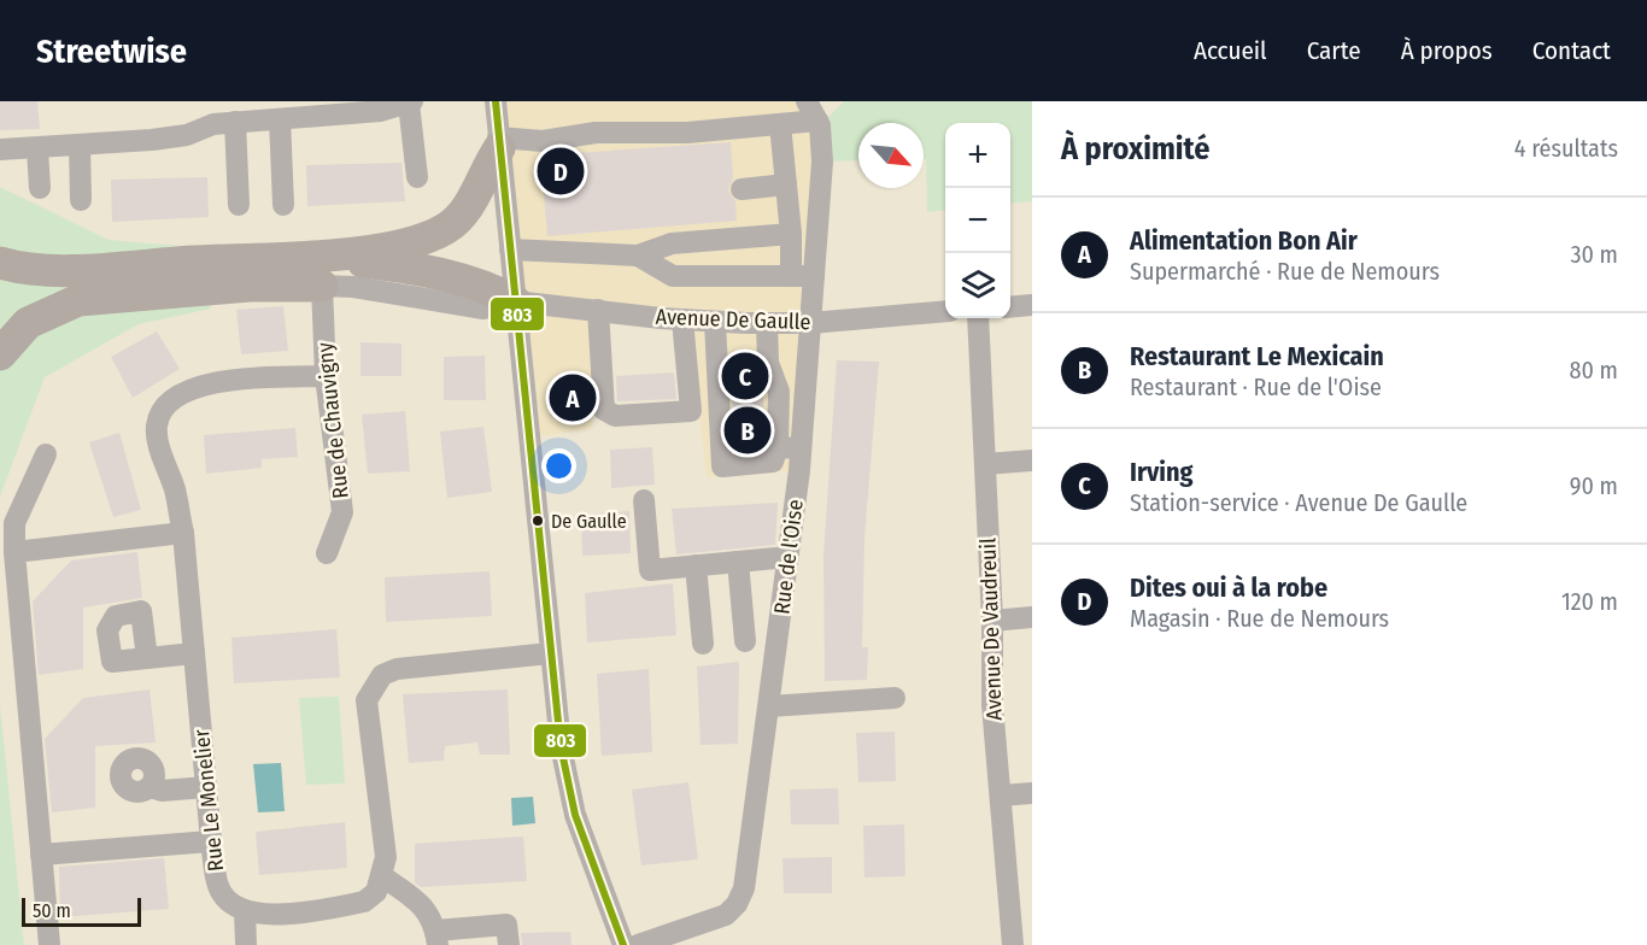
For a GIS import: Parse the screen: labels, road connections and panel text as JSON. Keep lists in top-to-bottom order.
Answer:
{
  "streets": {
    "street": [
      "Avenue De Gaulle",
      "Rue de Chauvigny",
      "Rue de l'Oise",
      "Avenue De Vaudreuil",
      "Rue Le Monelier"
    ]
  },
  "crossings": [
    ["Avenue De Gaulle", "Rue de l'Oise"],
    ["Rue de Chauvigny", "Rue Le Monelier"]
  ],
  "places": ["De Gaulle"],
  "lines": ["transit line 803"],
  "scale_bar": "50 m",
  "north": "bottom right",
  "page": {
    "header": "Streetwise",
    "nav": [
      "Accueil",
      "Carte",
      "À propos",
      "Contact"
    ],
    "heading": ["À proximité", "4 résultats"],
    "map_buttons": ["+", "−"],
    "pins": [
      "D",
      "C",
      "A",
      "B"
    ],
    "list": [
      {
        "mark": "A",
        "name": "Alimentation Bon Air",
        "note": "Supermarché · Rue de Nemours",
        "value": "30 m"
      },
      {
        "mark": "B",
        "name": "Restaurant Le Mexicain",
        "note": "Restaurant · Rue de l'Oise",
        "value": "80 m"
      },
      {
        "mark": "C",
        "name": "Irving",
        "note": "Station-service · Avenue De Gaulle",
        "value": "90 m"
      },
      {
        "mark": "D",
        "name": "Dites oui à la robe",
        "note": "Magasin · Rue de Nemours",
        "value": "120 m"
      }
    ],
    "scale": "50 m"
  }
}
